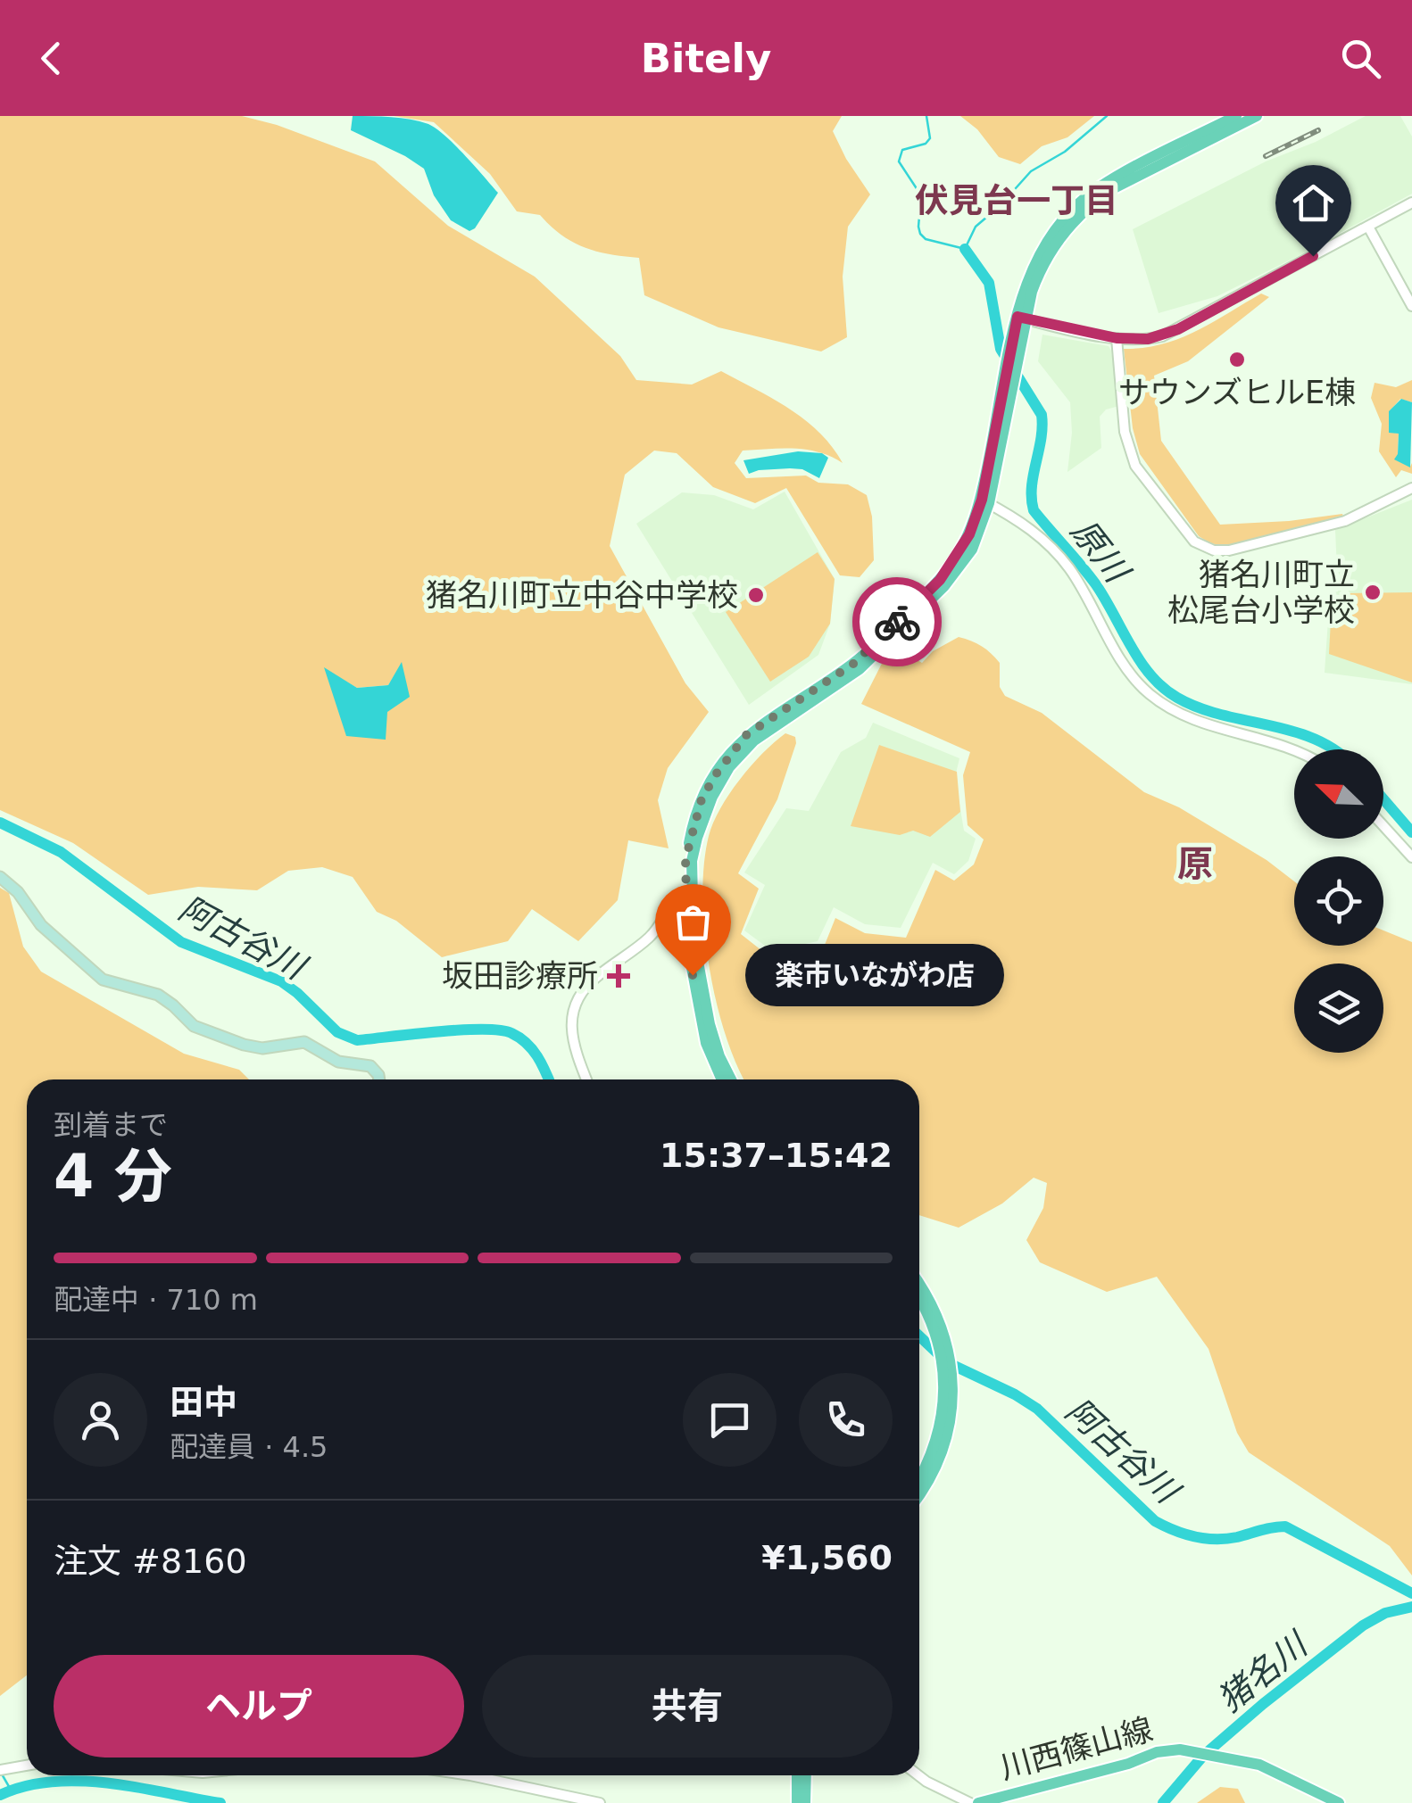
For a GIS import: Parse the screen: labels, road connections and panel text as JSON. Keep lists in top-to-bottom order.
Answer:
{
  "streets": {
    "main road": ["川西篠山線"]
  },
  "districts": ["伏見台一丁目", "原"],
  "water": ["原川", "阿古谷川", "猪名川"],
  "places": {
    "other": [
      "サウンズヒルE棟",
      "猪名川町立 松尾台小学校",
      "猪名川町立中谷中学校",
      "楽市いながわ店"
    ],
    "health": ["坂田診療所"]
  },
  "north": "top left",
  "page": {
    "header": "Bitely",
    "bubble": "楽市いながわ店",
    "heading": ["4 分", "到着まで", "15:37–15:42"],
    "panel": [
      "田中",
      "配達員 · 4.5",
      "注文 #8160",
      "¥1,560"
    ],
    "bar": "配達中 · 710 m",
    "buttons": ["ヘルプ", "共有"]
  }
}
